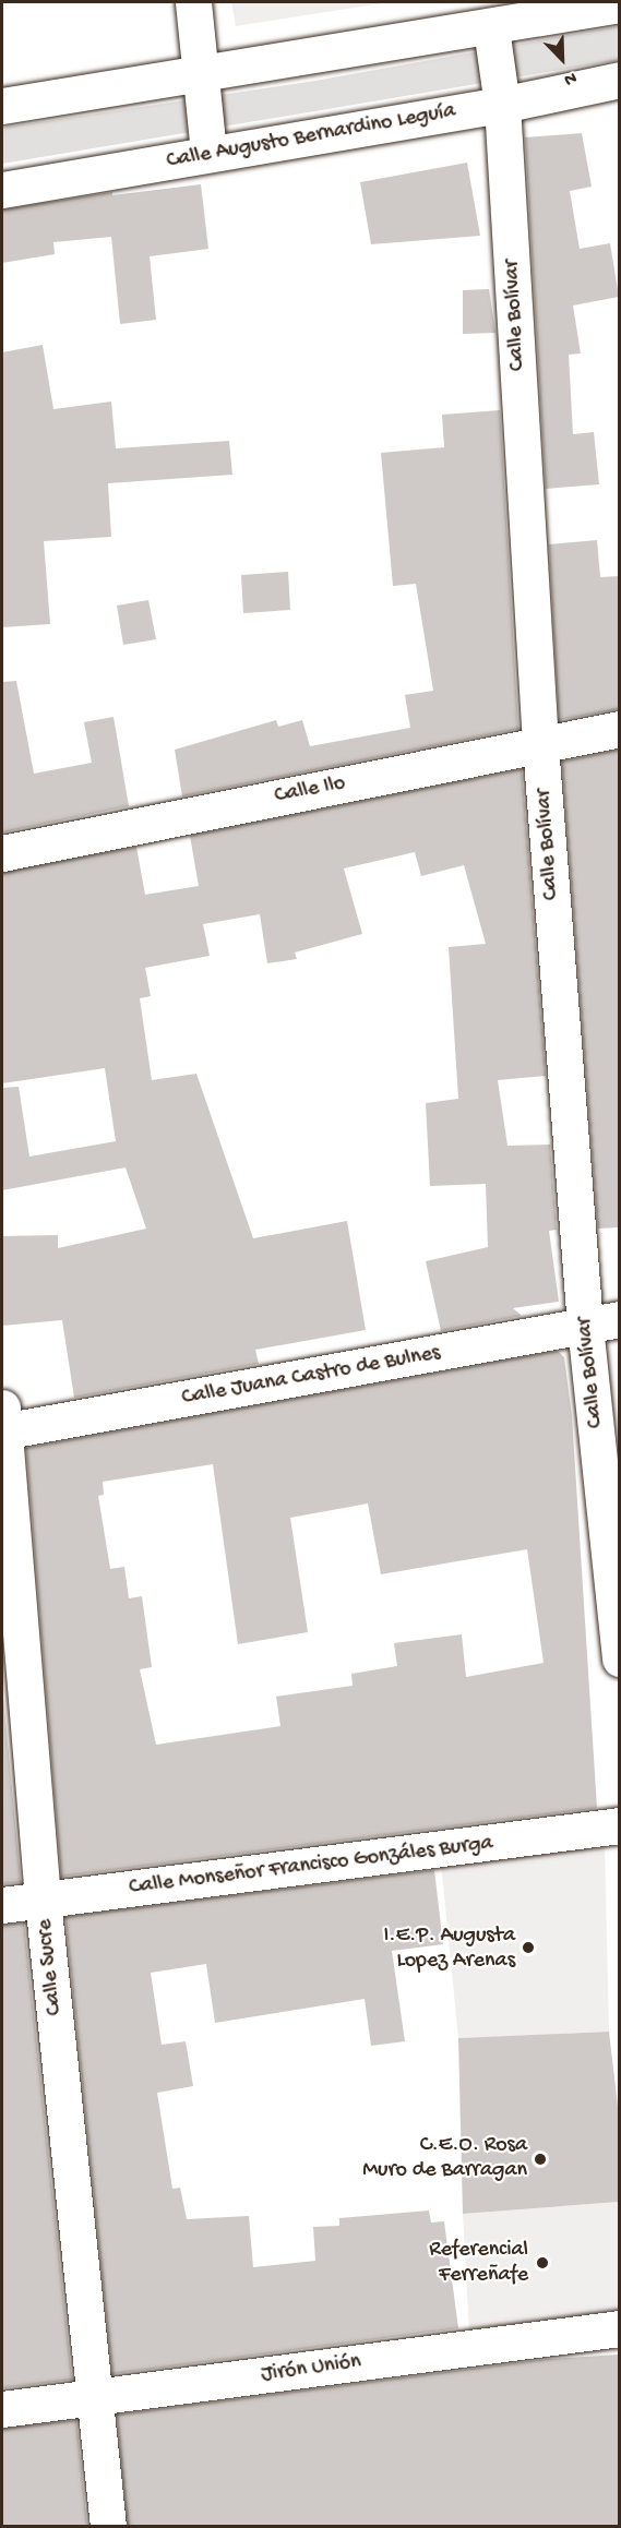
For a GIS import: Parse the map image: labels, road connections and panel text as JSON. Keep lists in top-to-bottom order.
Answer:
{
  "streets": {
    "street": [
      "Calle Augusto Bernardino Leguía",
      "Calle Bolívar",
      "Calle Ilo",
      "Calle Juana Castro de Bulnes",
      "Calle Monseñor Francisco Gonzáles Burga",
      "Calle Sucre",
      "Jirón Unión"
    ]
  },
  "crossings": [
    ["Calle Augusto Bernardino Leguía", "Calle Bolívar"],
    ["Calle Bolívar", "Calle Ilo"],
    ["Calle Bolívar", "Calle Juana Castro de Bulnes"],
    ["Calle Juana Castro de Bulnes", "Calle Sucre"],
    ["Calle Monseñor Francisco Gonzáles Burga", "Calle Sucre"],
    ["Calle Sucre", "Jirón Unión"]
  ],
  "places": ["I.E.P. Augusta Lopez Arenas", "C.E.O. Rosa Muro de Barragan", "Referencial Ferreñafe"],
  "north": "bottom right"
}
